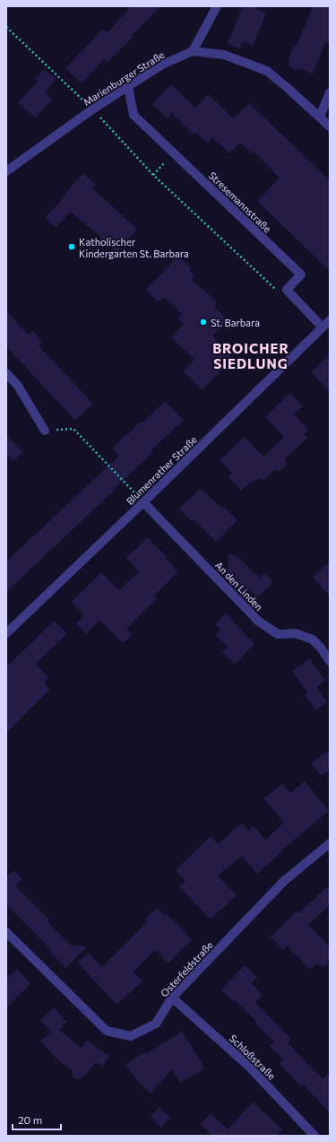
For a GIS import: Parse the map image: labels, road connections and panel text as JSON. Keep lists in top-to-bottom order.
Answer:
{
  "streets": {
    "street": [
      "Marienburger Straße",
      "Stresemannstraße",
      "Blumenrather Straße",
      "An den Linden",
      "Osterfeldstraße",
      "Schloßstraße"
    ]
  },
  "crossings": [
    ["Marienburger Straße", "Stresemannstraße"],
    ["Blumenrather Straße", "An den Linden"],
    ["Osterfeldstraße", "Schloßstraße"]
  ],
  "districts": ["BROICHER SIEDLUNG"],
  "places": ["Katholischer Kindergarten St. Barbara", "St. Barbara"],
  "scale_bar": "20 m"
}
